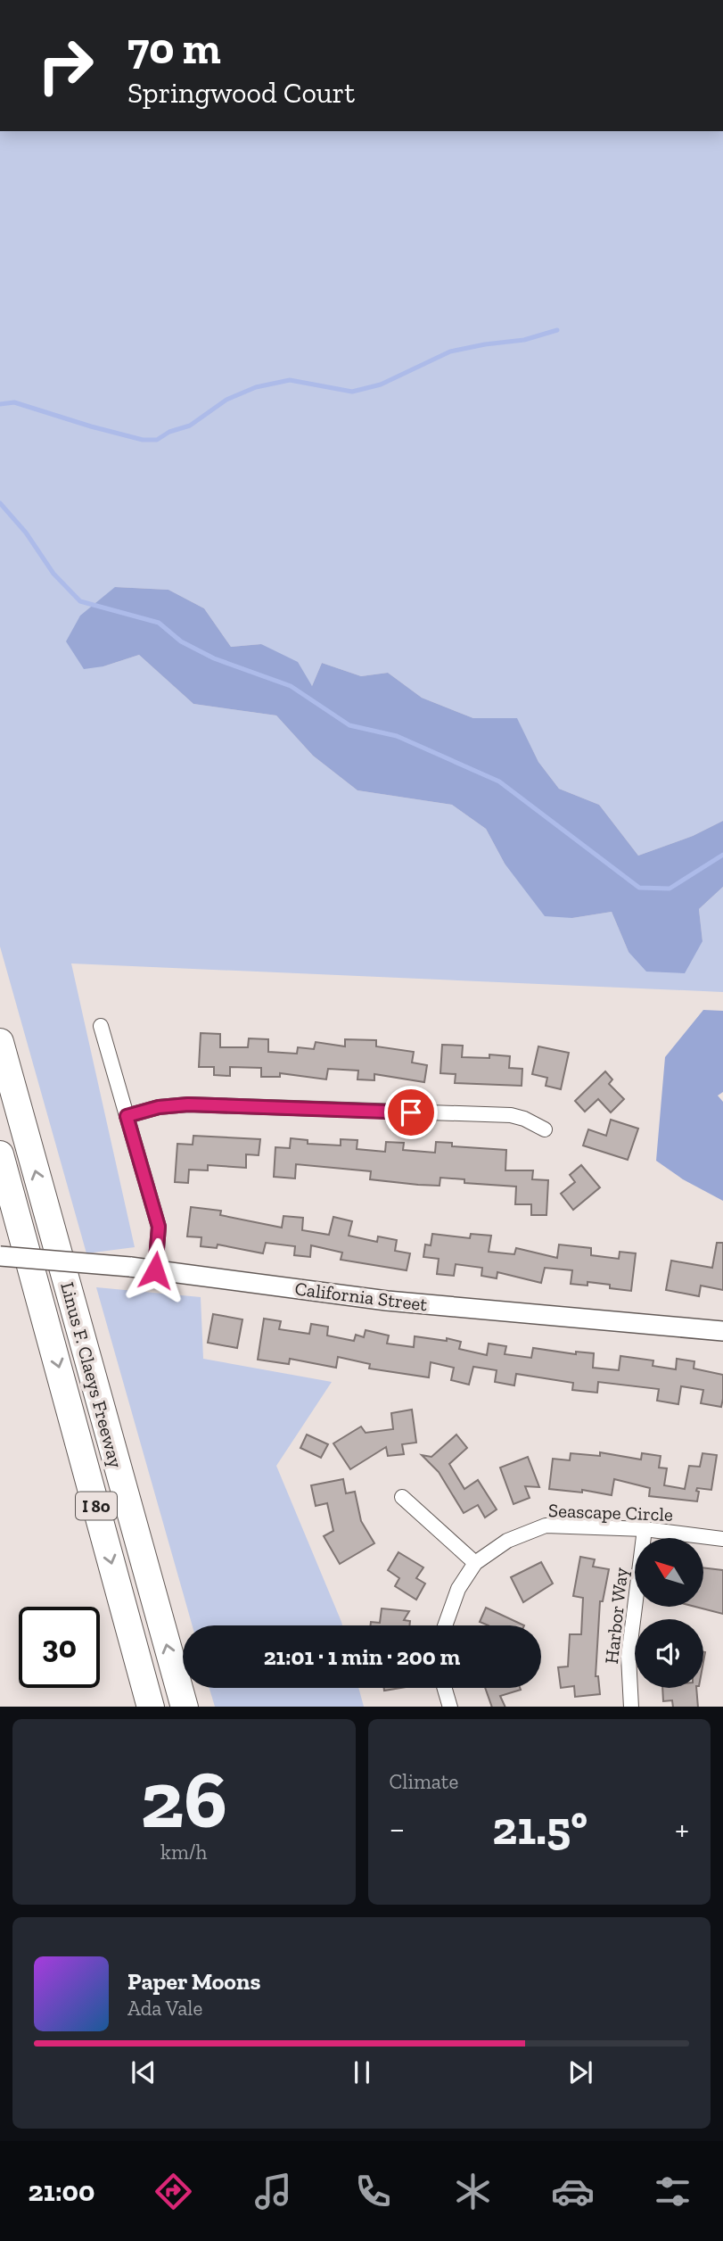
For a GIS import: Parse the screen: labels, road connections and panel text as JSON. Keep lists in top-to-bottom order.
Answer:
{
  "streets": {
    "highway": ["Linus F. Claeys Freeway", "I 80"],
    "street": ["California Street", "Seascape Circle", "Harbor Way"]
  },
  "crossings": [
    ["Seascape Circle", "Harbor Way"]
  ],
  "north": "top left",
  "page": {
    "turn": ["70 m", "Springwood Court"],
    "limit": "30",
    "trip": "21:01 · 1 min · 200 m",
    "tile": [
      ["26", "km/h"],
      "Climate"
    ],
    "heat": ["−", "21.5°", "+"],
    "song": ["Paper Moons", "Ada Vale"],
    "tabs": "21:00"
  }
}
